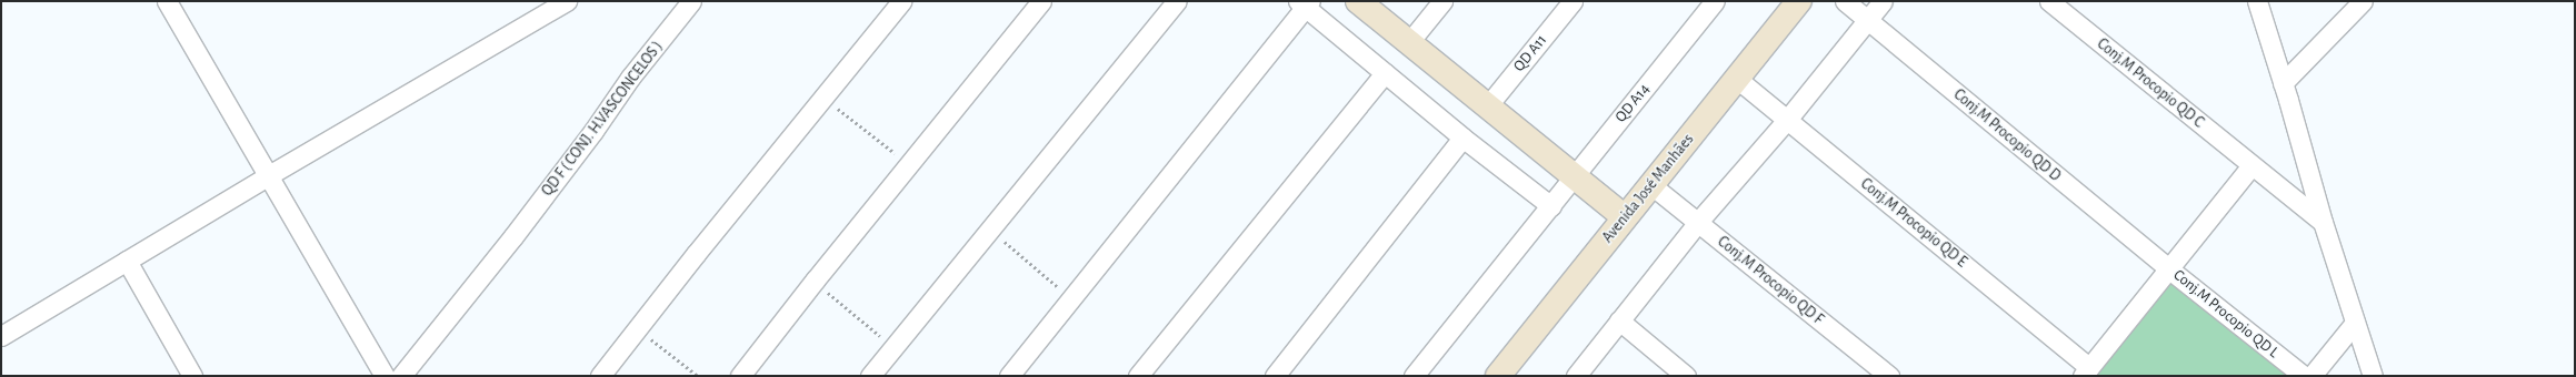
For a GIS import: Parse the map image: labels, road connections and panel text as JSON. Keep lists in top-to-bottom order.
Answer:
{
  "streets": {
    "street": [
      "QD A11",
      "Conj.M Procopio QD C",
      "QD A14",
      "QD F ( CONJ. H.VASCONCELOS )",
      "Conj.M Procopio QD D",
      "Avenida José Manhães",
      "Conj.M Procopio QD E",
      "Conj.M Procopio QD F",
      "Conj.M Procopio QD L"
    ]
  },
  "crossings": [
    ["Conj.M Procopio QD D", "Conj.M Procopio QD L"],
    ["Avenida José Manhães", "Conj.M Procopio QD E"],
    ["Avenida José Manhães", "Conj.M Procopio QD F"]
  ]
}
